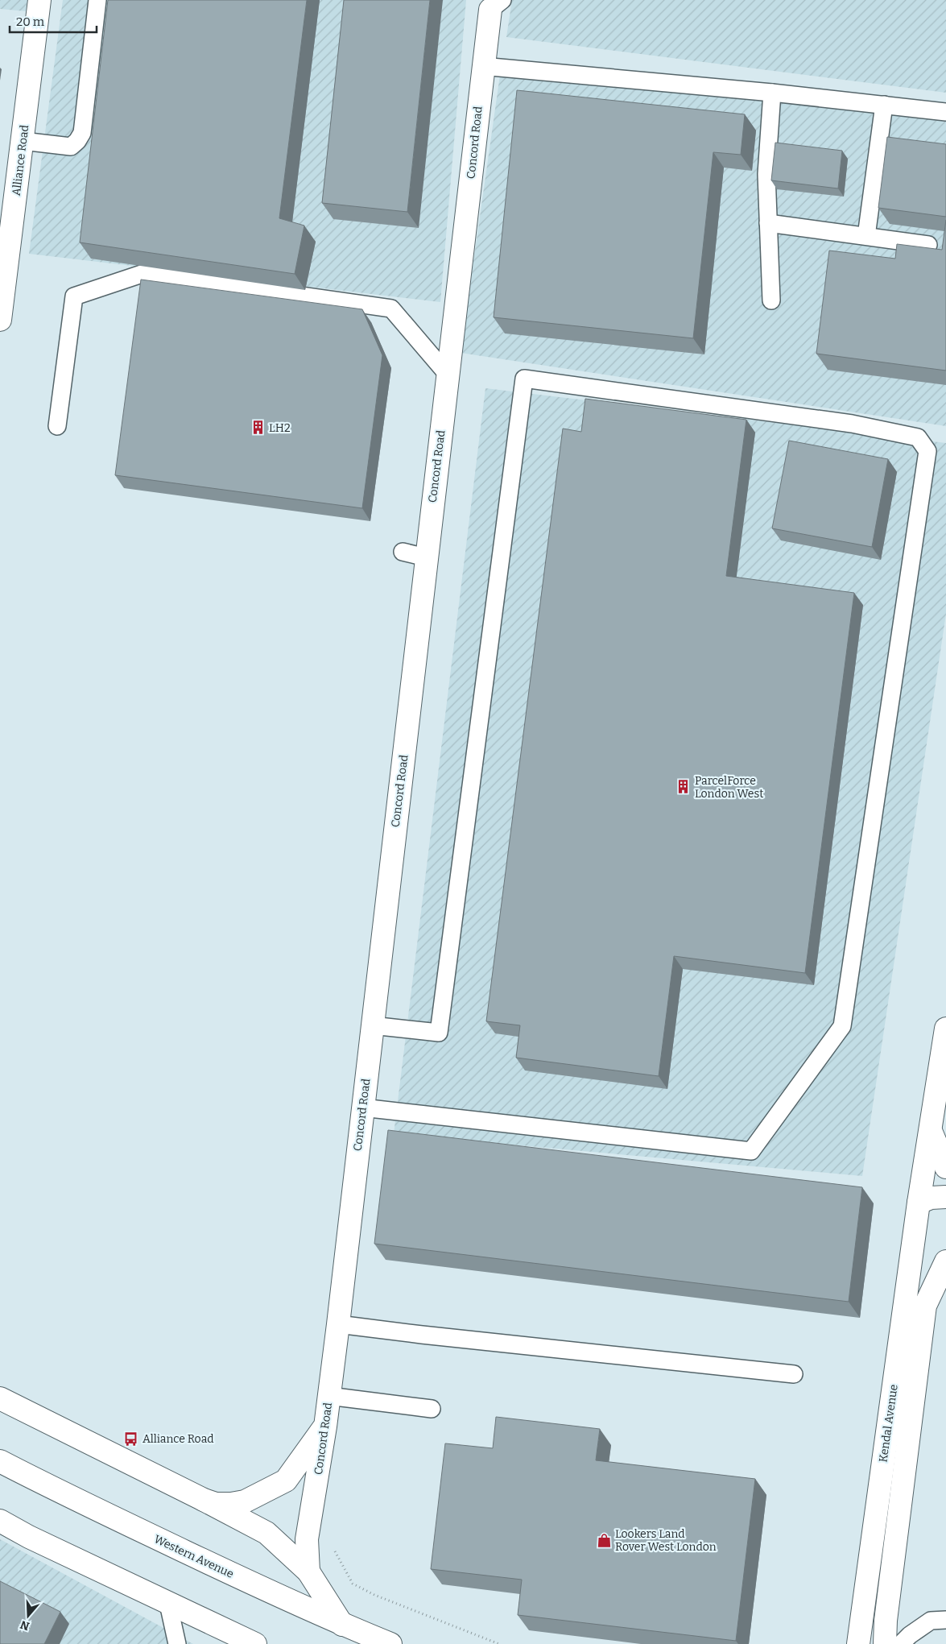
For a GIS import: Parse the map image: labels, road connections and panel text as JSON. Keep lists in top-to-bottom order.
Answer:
{
  "streets": {
    "main road": [
      "Concord Road",
      "Alliance Road",
      "Kendal Avenue",
      "Western Avenue"
    ]
  },
  "places": {
    "building": ["LH2", "ParcelForce London West"],
    "bus stop": ["Alliance Road"],
    "shop": ["Lookers Land Rover West London"]
  },
  "scale_bar": "20 m",
  "north": "bottom"
}
